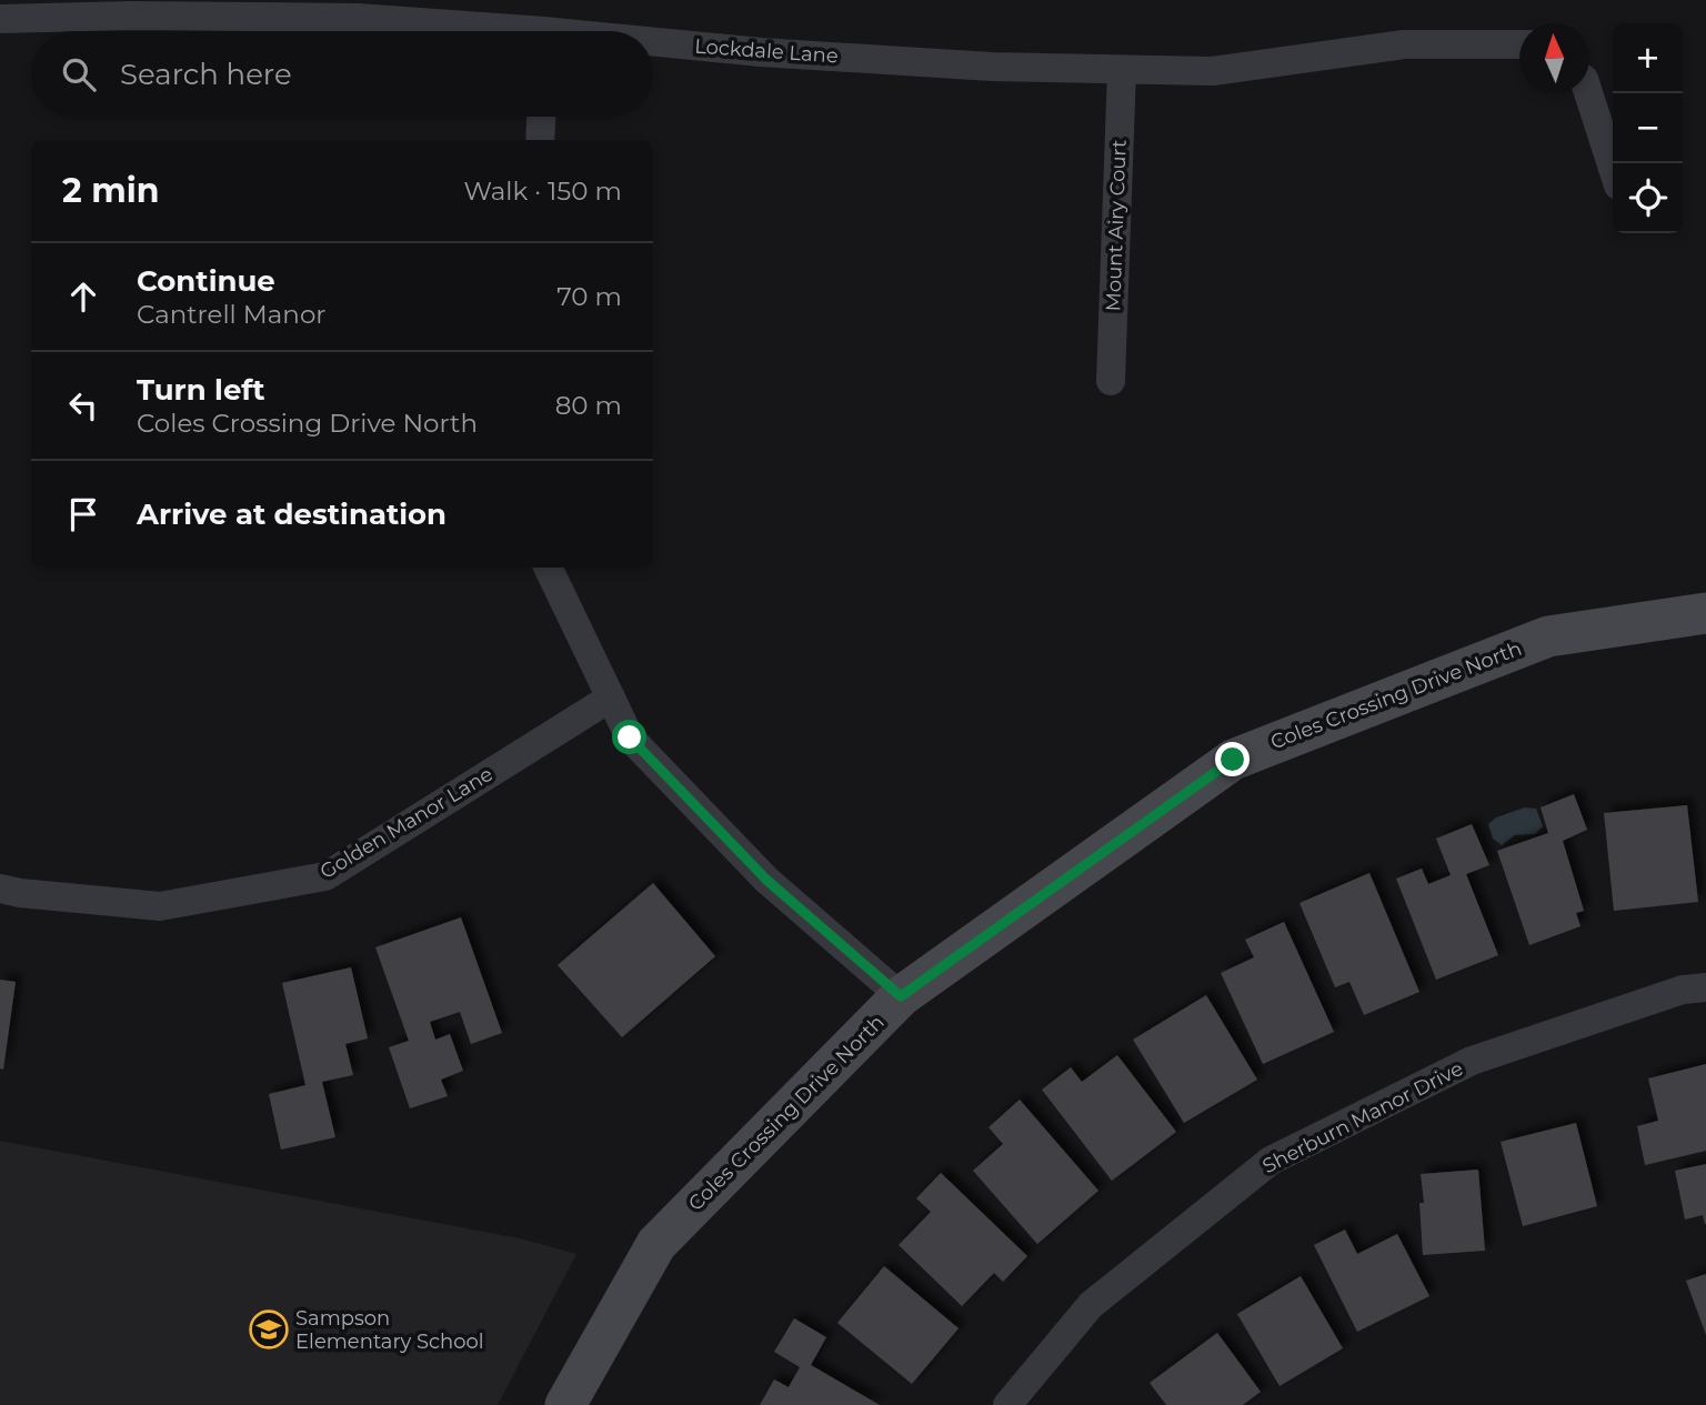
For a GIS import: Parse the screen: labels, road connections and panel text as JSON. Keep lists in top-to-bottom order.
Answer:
{
  "streets": {
    "street": [
      "Lockdale Lane",
      "Mount Airy Court",
      "Coles Crossing Drive North",
      "Golden Manor Lane",
      "Sherburn Manor Drive"
    ]
  },
  "crossings": [
    ["Lockdale Lane", "Mount Airy Court"]
  ],
  "places": {
    "school or university": ["Sampson Elementary School"]
  },
  "north": "top",
  "page": {
    "map_buttons": ["+", "−"],
    "search": "Search here",
    "heading": ["2 min", "Walk · 150 m"],
    "list": [
      ["Continue", "Cantrell Manor", "70 m"],
      ["Turn left", "Coles Crossing Drive North", "80 m"],
      "Arrive at destination"
    ]
  }
}
